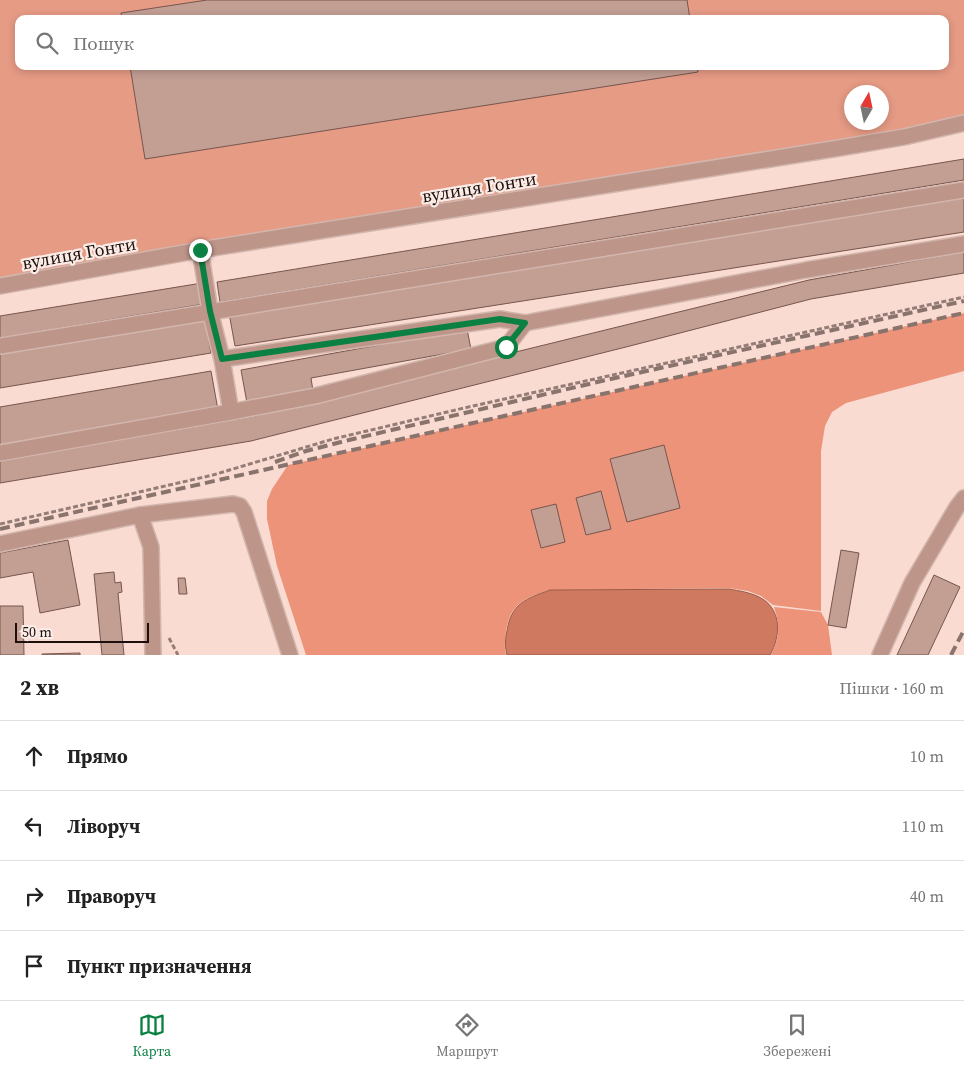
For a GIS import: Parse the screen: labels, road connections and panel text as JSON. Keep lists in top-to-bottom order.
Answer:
{
  "streets": {
    "street": ["вулиця Гонти"]
  },
  "scale_bar": "50 m",
  "north": "top",
  "page": {
    "search": "Пошук",
    "scale": "50 m",
    "heading": ["2 хв", "Пішки · 160 m"],
    "list": [
      ["Прямо", "10 m"],
      ["Ліворуч", "110 m"],
      ["Праворуч", "40 m"],
      "Пункт призначення"
    ],
    "nav": ["Карта", "Маршрут", "Збережені"]
  }
}
